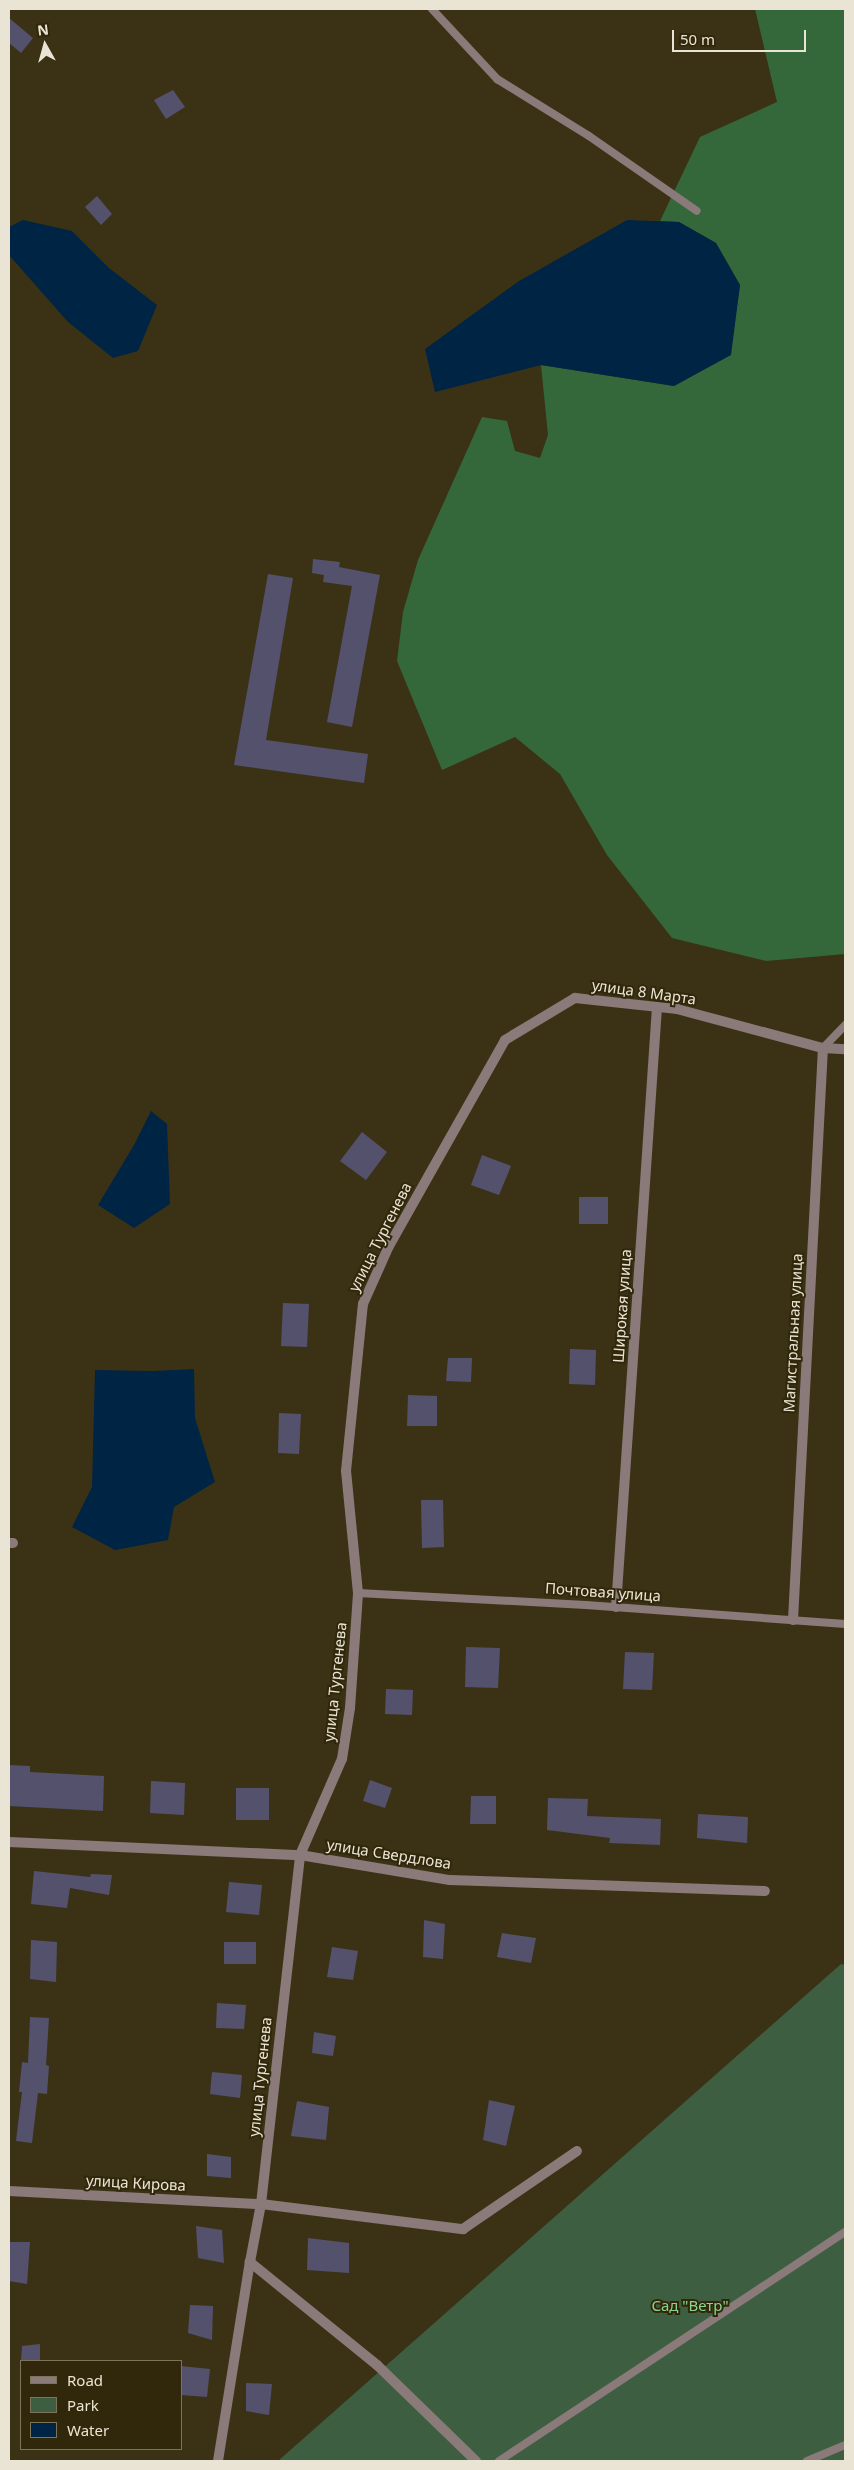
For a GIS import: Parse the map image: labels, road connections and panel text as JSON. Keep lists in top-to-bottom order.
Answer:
{
  "streets": {
    "street": [
      "улица 8 Марта",
      "улица Тургенева",
      "Широкая улица",
      "Магистральная улица",
      "улица Свердлова",
      "улица Кирова"
    ],
    "lane": ["Почтовая улица"]
  },
  "crossings": [
    ["улица 8 Марта", "улица Тургенева"],
    ["улица 8 Марта", "Широкая улица"],
    ["улица 8 Марта", "Магистральная улица"],
    ["улица Тургенева", "Почтовая улица"],
    ["улица Тургенева", "улица Свердлова"],
    ["улица Тургенева", "улица Кирова"],
    ["Широкая улица", "Почтовая улица"],
    ["Магистральная улица", "Почтовая улица"]
  ],
  "parks": ["Сад \"Ветр\""],
  "legend": ["Road", "Park", "Water"],
  "scale_bar": "50 m",
  "north": "top"
}
